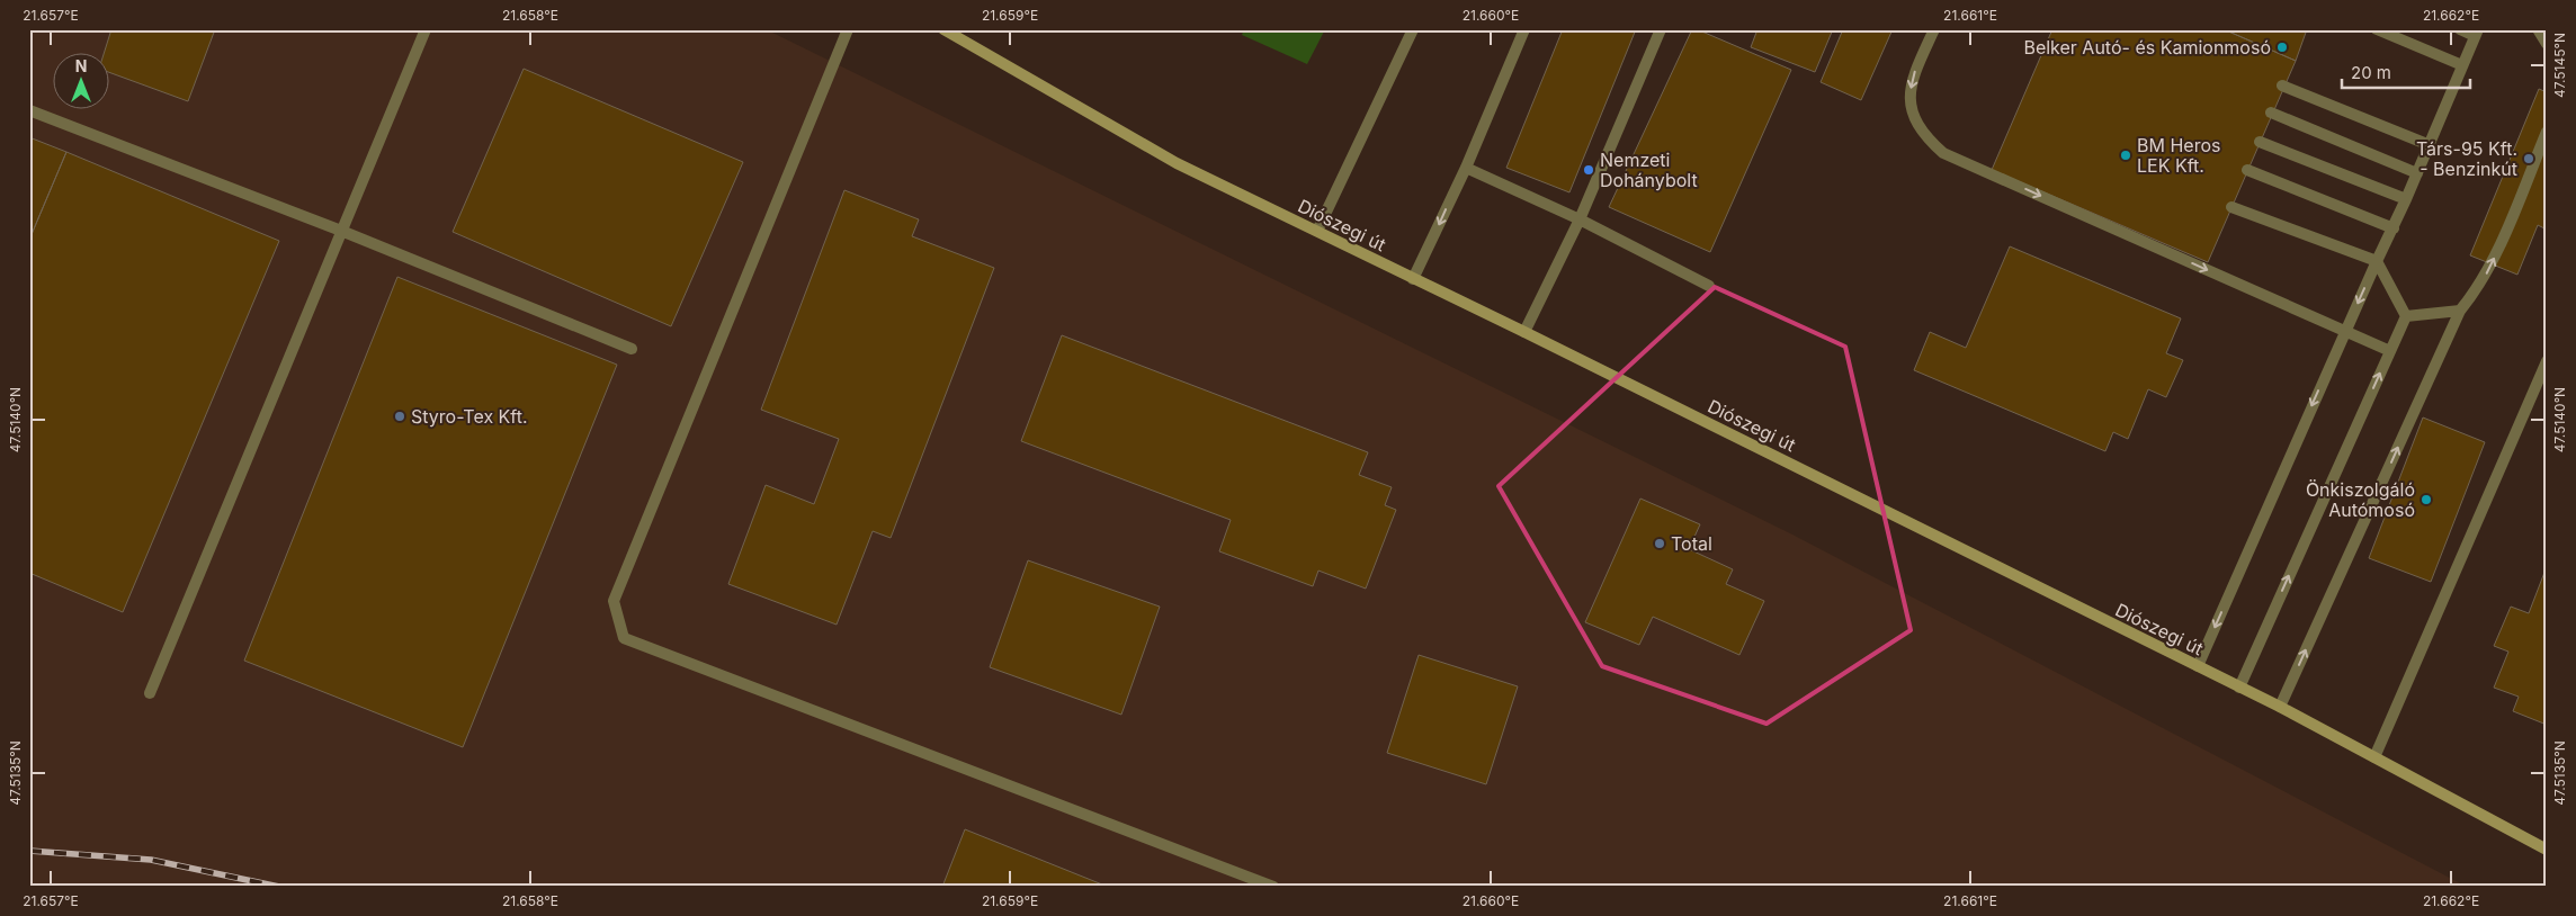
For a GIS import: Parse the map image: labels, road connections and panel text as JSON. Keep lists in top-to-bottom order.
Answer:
{
  "streets": {
    "main road": ["Diószegi út"]
  },
  "places": [
    "Belker Autó- és Kamionmosó",
    "BM Heros LEK Kft.",
    "Társ-95 Kft. - Benzinkút",
    "Nemzeti Dohánybolt",
    "Styro-Tex Kft.",
    "Önkiszolgáló Autómosó",
    "Total"
  ],
  "scale_bar": "20 m",
  "north": "top",
  "coordinates": [
    "21.657°E",
    "21.658°E",
    "21.659°E",
    "21.660°E",
    "21.661°E",
    "21.662°E",
    "47.5145°N",
    "47.5140°N",
    "47.5135°N"
  ]
}
